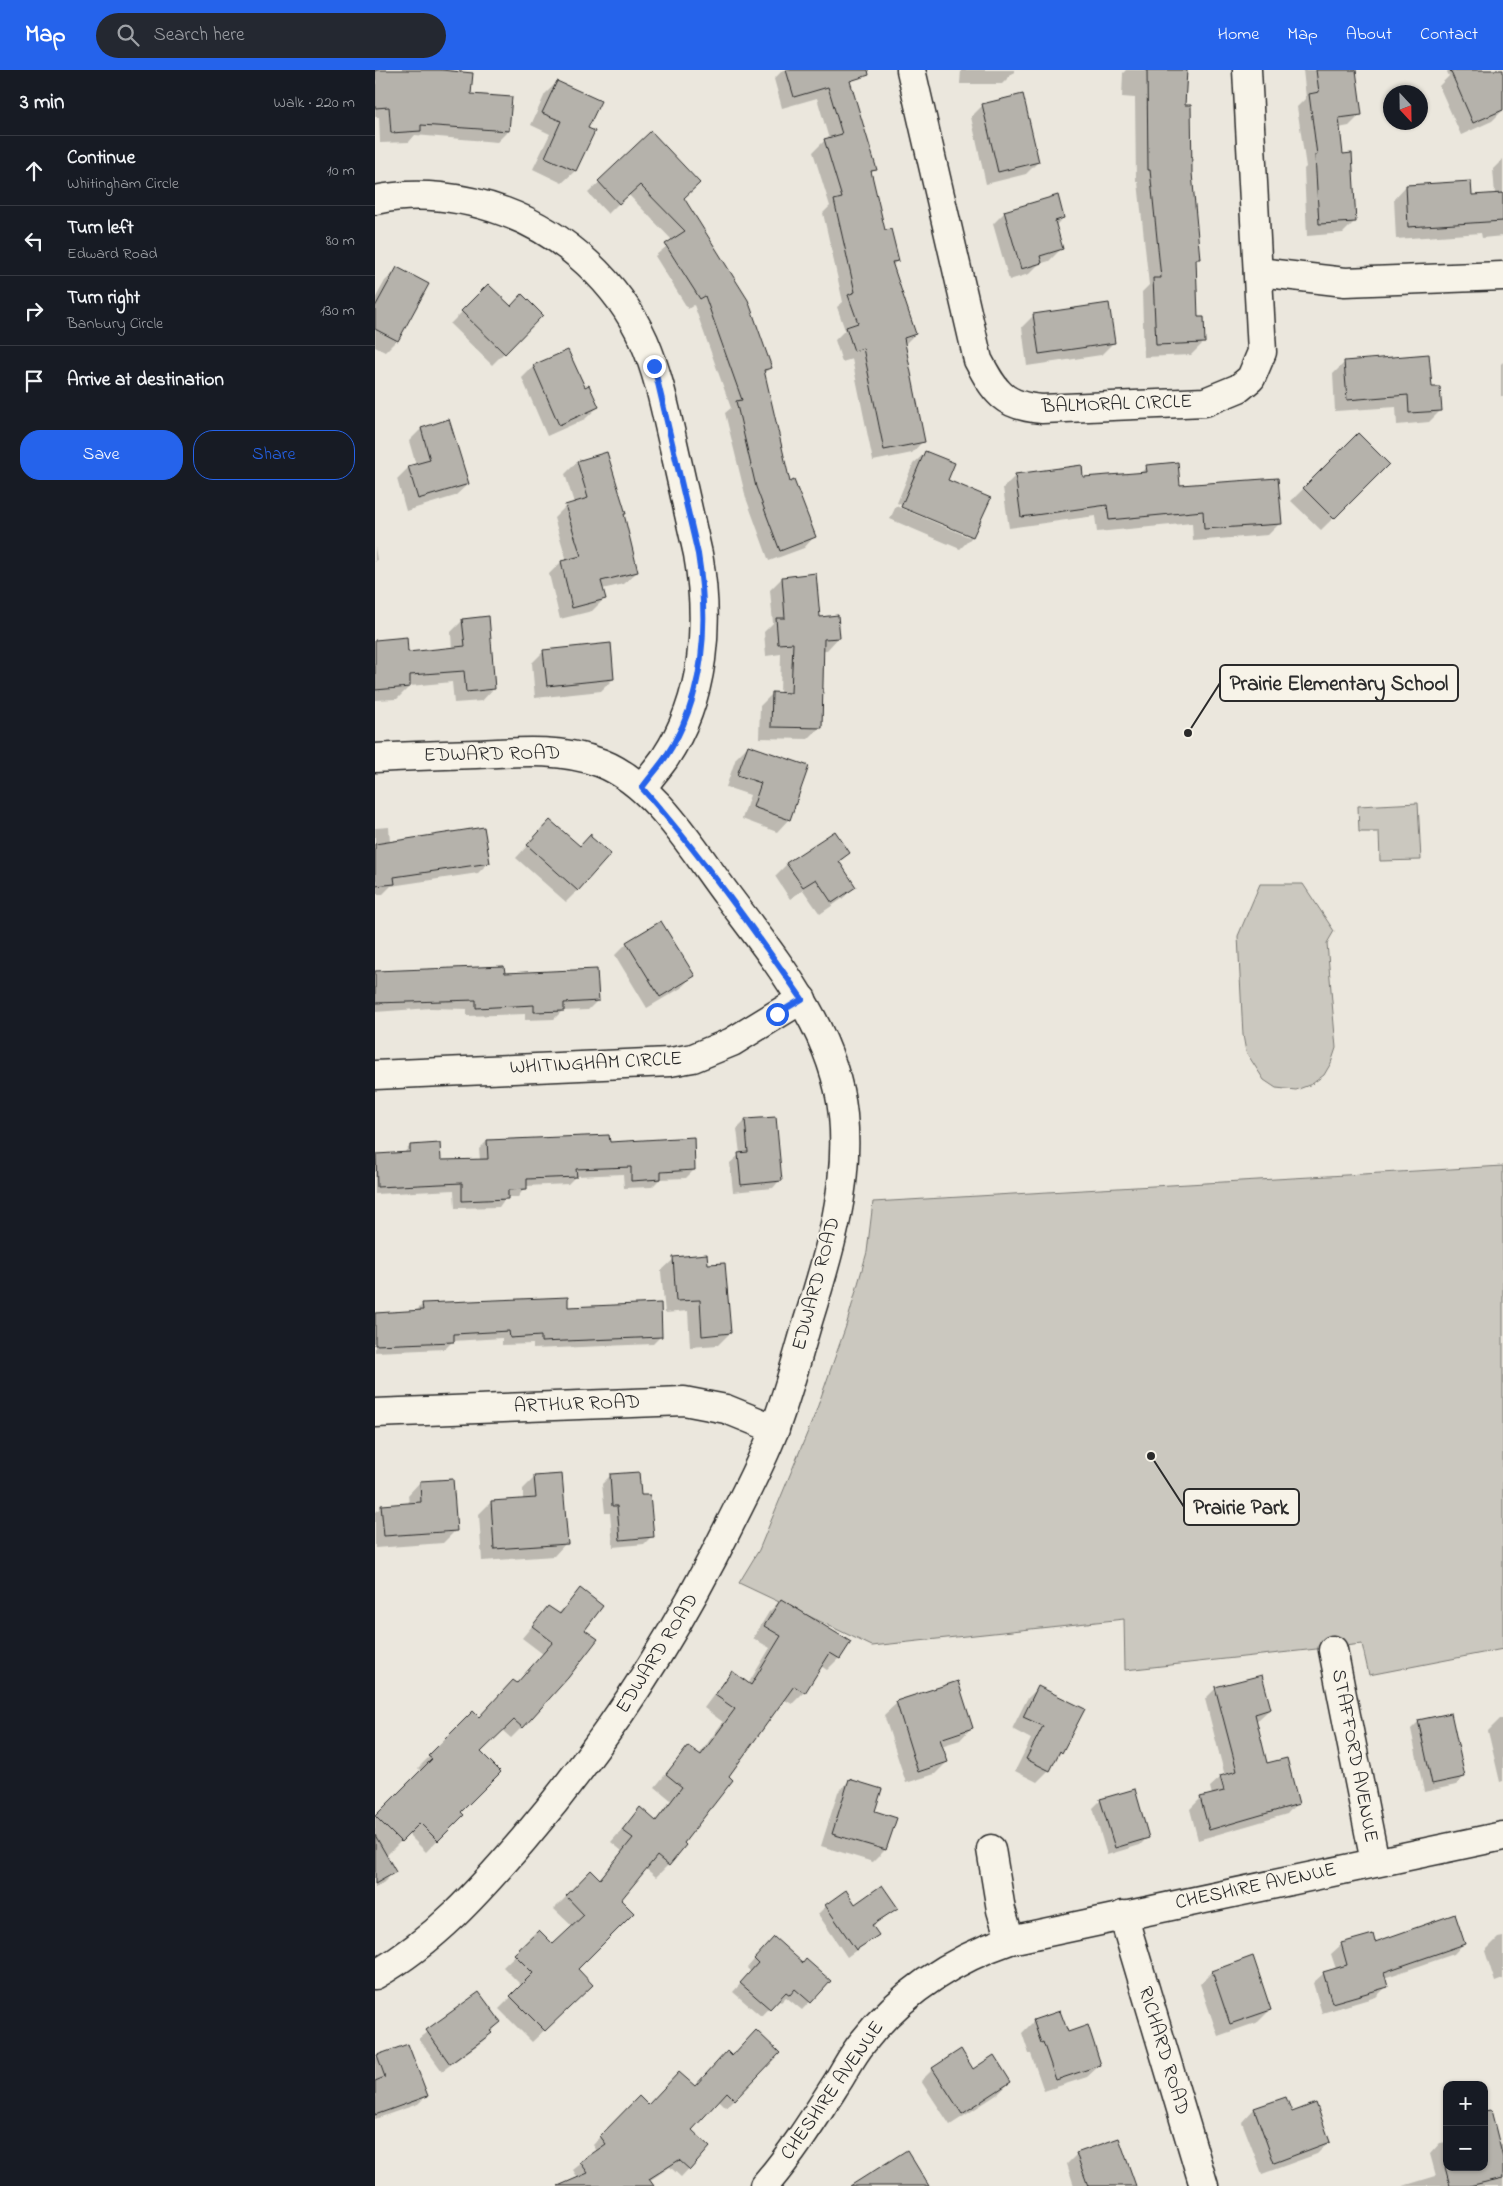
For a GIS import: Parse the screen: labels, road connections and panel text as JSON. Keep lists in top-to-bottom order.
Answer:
{
  "streets": {
    "street": [
      "BALMORAL CIRCLE",
      "EDWARD ROAD",
      "WHITINGHAM CIRCLE",
      "ARTHUR ROAD",
      "STAFFORD AVENUE",
      "CHESHIRE AVENUE",
      "RICHARD ROAD"
    ]
  },
  "crossings": [
    ["EDWARD ROAD", "WHITINGHAM CIRCLE"],
    ["EDWARD ROAD", "ARTHUR ROAD"],
    ["STAFFORD AVENUE", "CHESHIRE AVENUE"],
    ["CHESHIRE AVENUE", "RICHARD ROAD"]
  ],
  "places": ["Prairie Elementary School", "Prairie Park"],
  "north": "bottom",
  "page": {
    "header": "Map",
    "search": "Search here",
    "nav": [
      "Home",
      "Map",
      "About",
      "Contact"
    ],
    "heading": ["3 min", "Walk · 220 m"],
    "list": [
      ["Continue", "Whitingham Circle", "10 m"],
      ["Turn left", "Edward Road", "80 m"],
      ["Turn right", "Banbury Circle", "130 m"],
      "Arrive at destination"
    ],
    "buttons": ["Save", "Share"],
    "map_buttons": ["+", "−"]
  }
}
